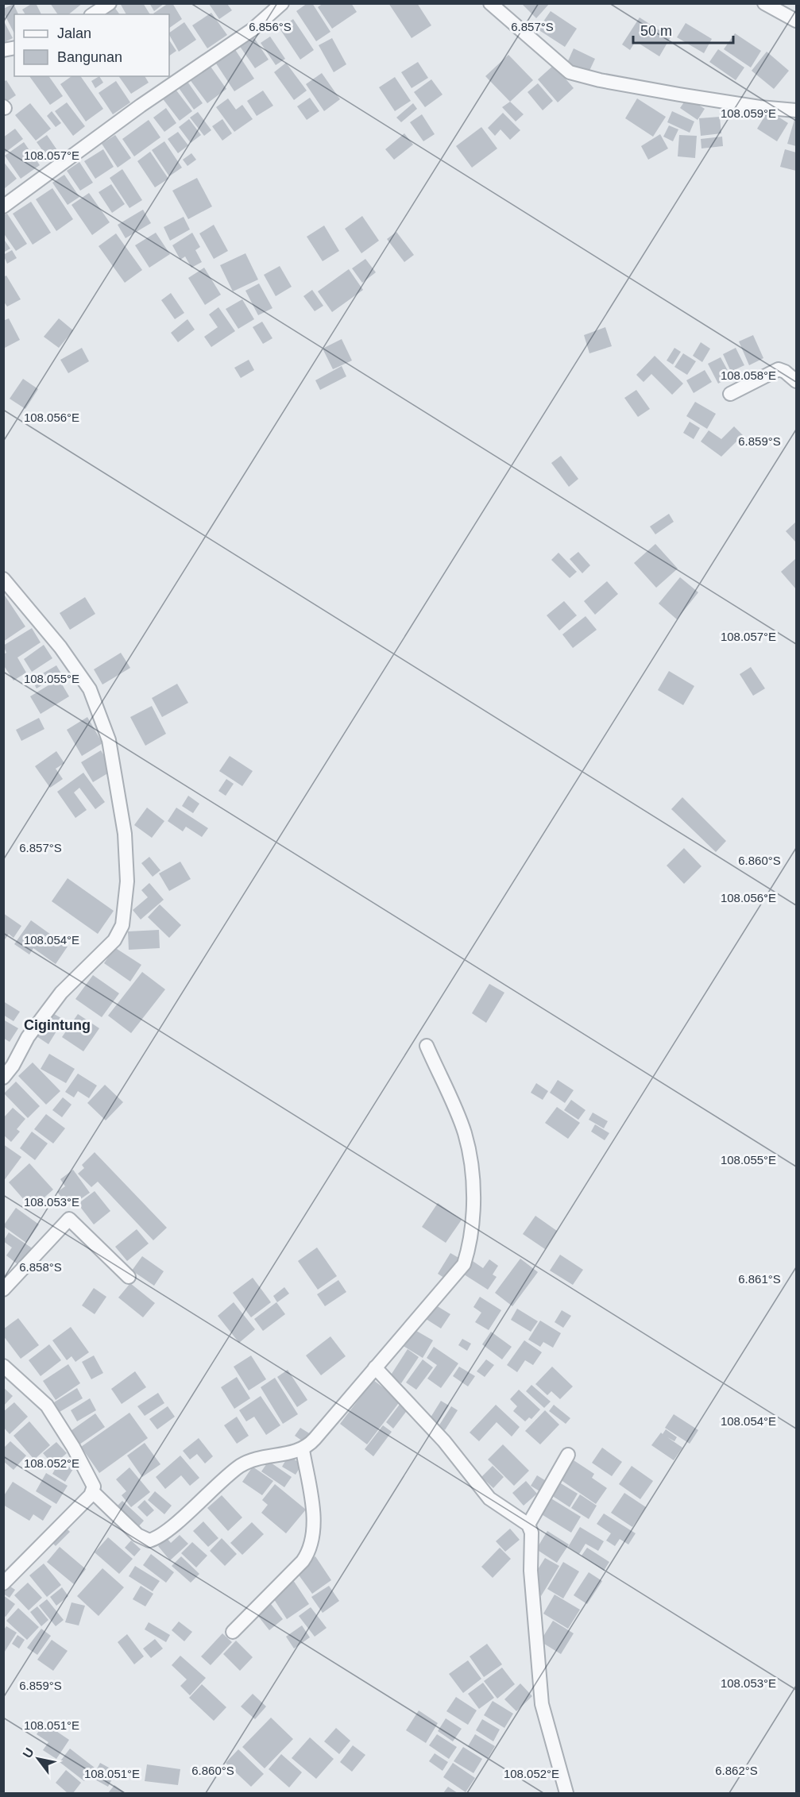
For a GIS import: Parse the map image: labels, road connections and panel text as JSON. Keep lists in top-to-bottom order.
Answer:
{
  "districts": ["Cigintung"],
  "legend": ["Jalan", "Bangunan"],
  "scale_bar": "50 m",
  "north": "top left",
  "coordinates": [
    "6.856°S",
    "6.857°S",
    "108.059°E",
    "108.057°E",
    "108.058°E",
    "108.056°E",
    "6.859°S",
    "108.055°E",
    "6.860°S",
    "108.054°E",
    "108.053°E",
    "6.858°S",
    "6.861°S",
    "108.052°E",
    "108.051°E",
    "6.862°S"
  ]
}
